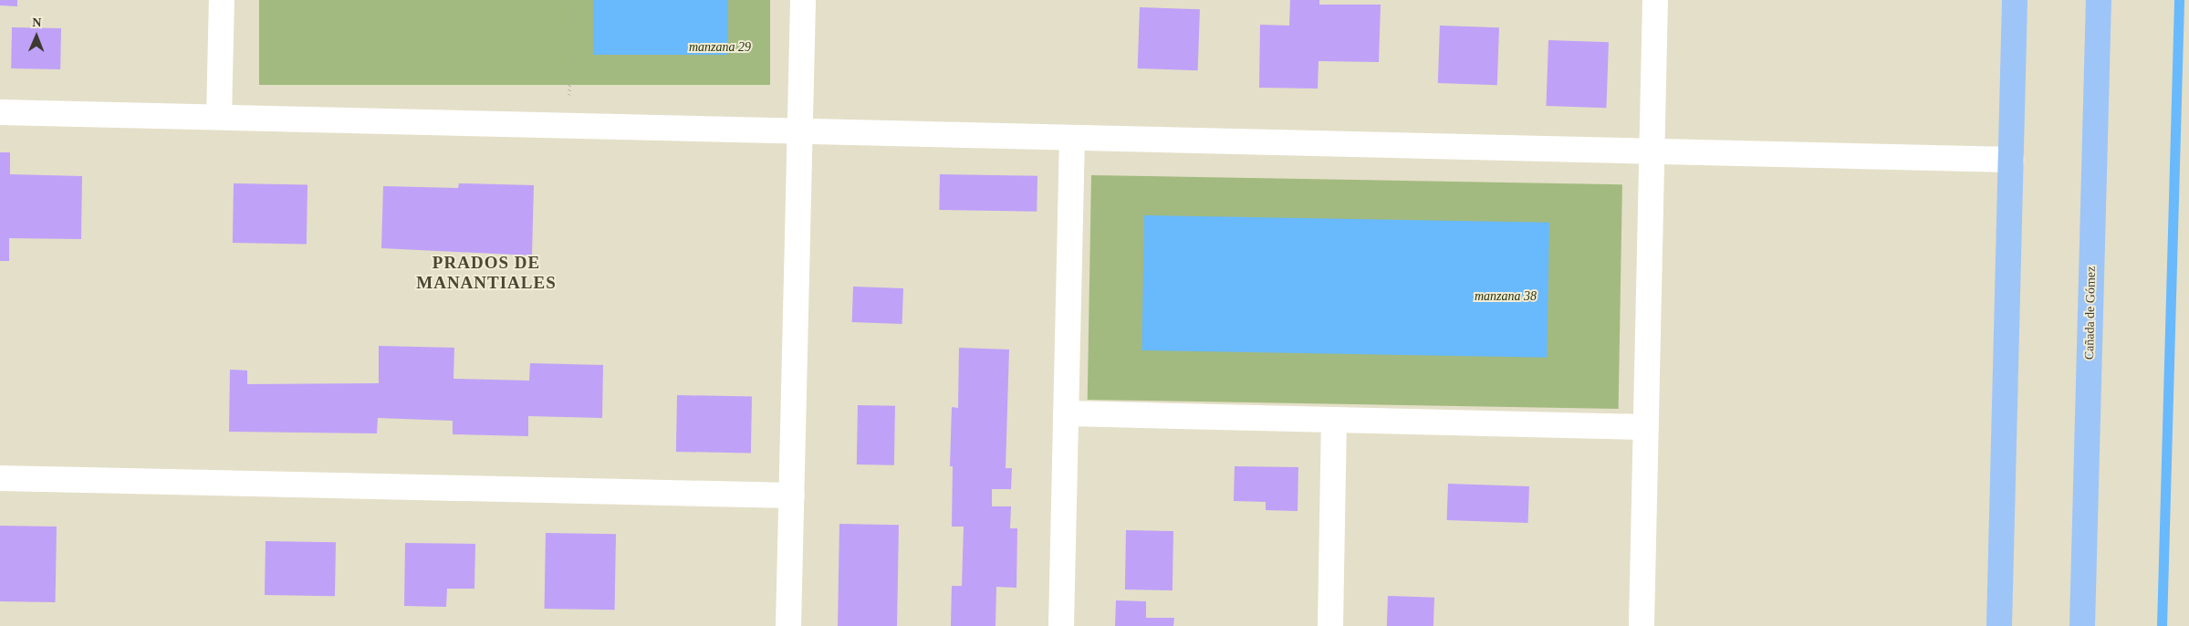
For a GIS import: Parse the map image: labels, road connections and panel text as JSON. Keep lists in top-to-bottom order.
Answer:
{
  "streets": {
    "main road": ["Cañada de Gómez"]
  },
  "districts": ["PRADOS DE MANANTIALES"],
  "parks": ["manzana 29", "manzana 38"],
  "north": "top"
}
